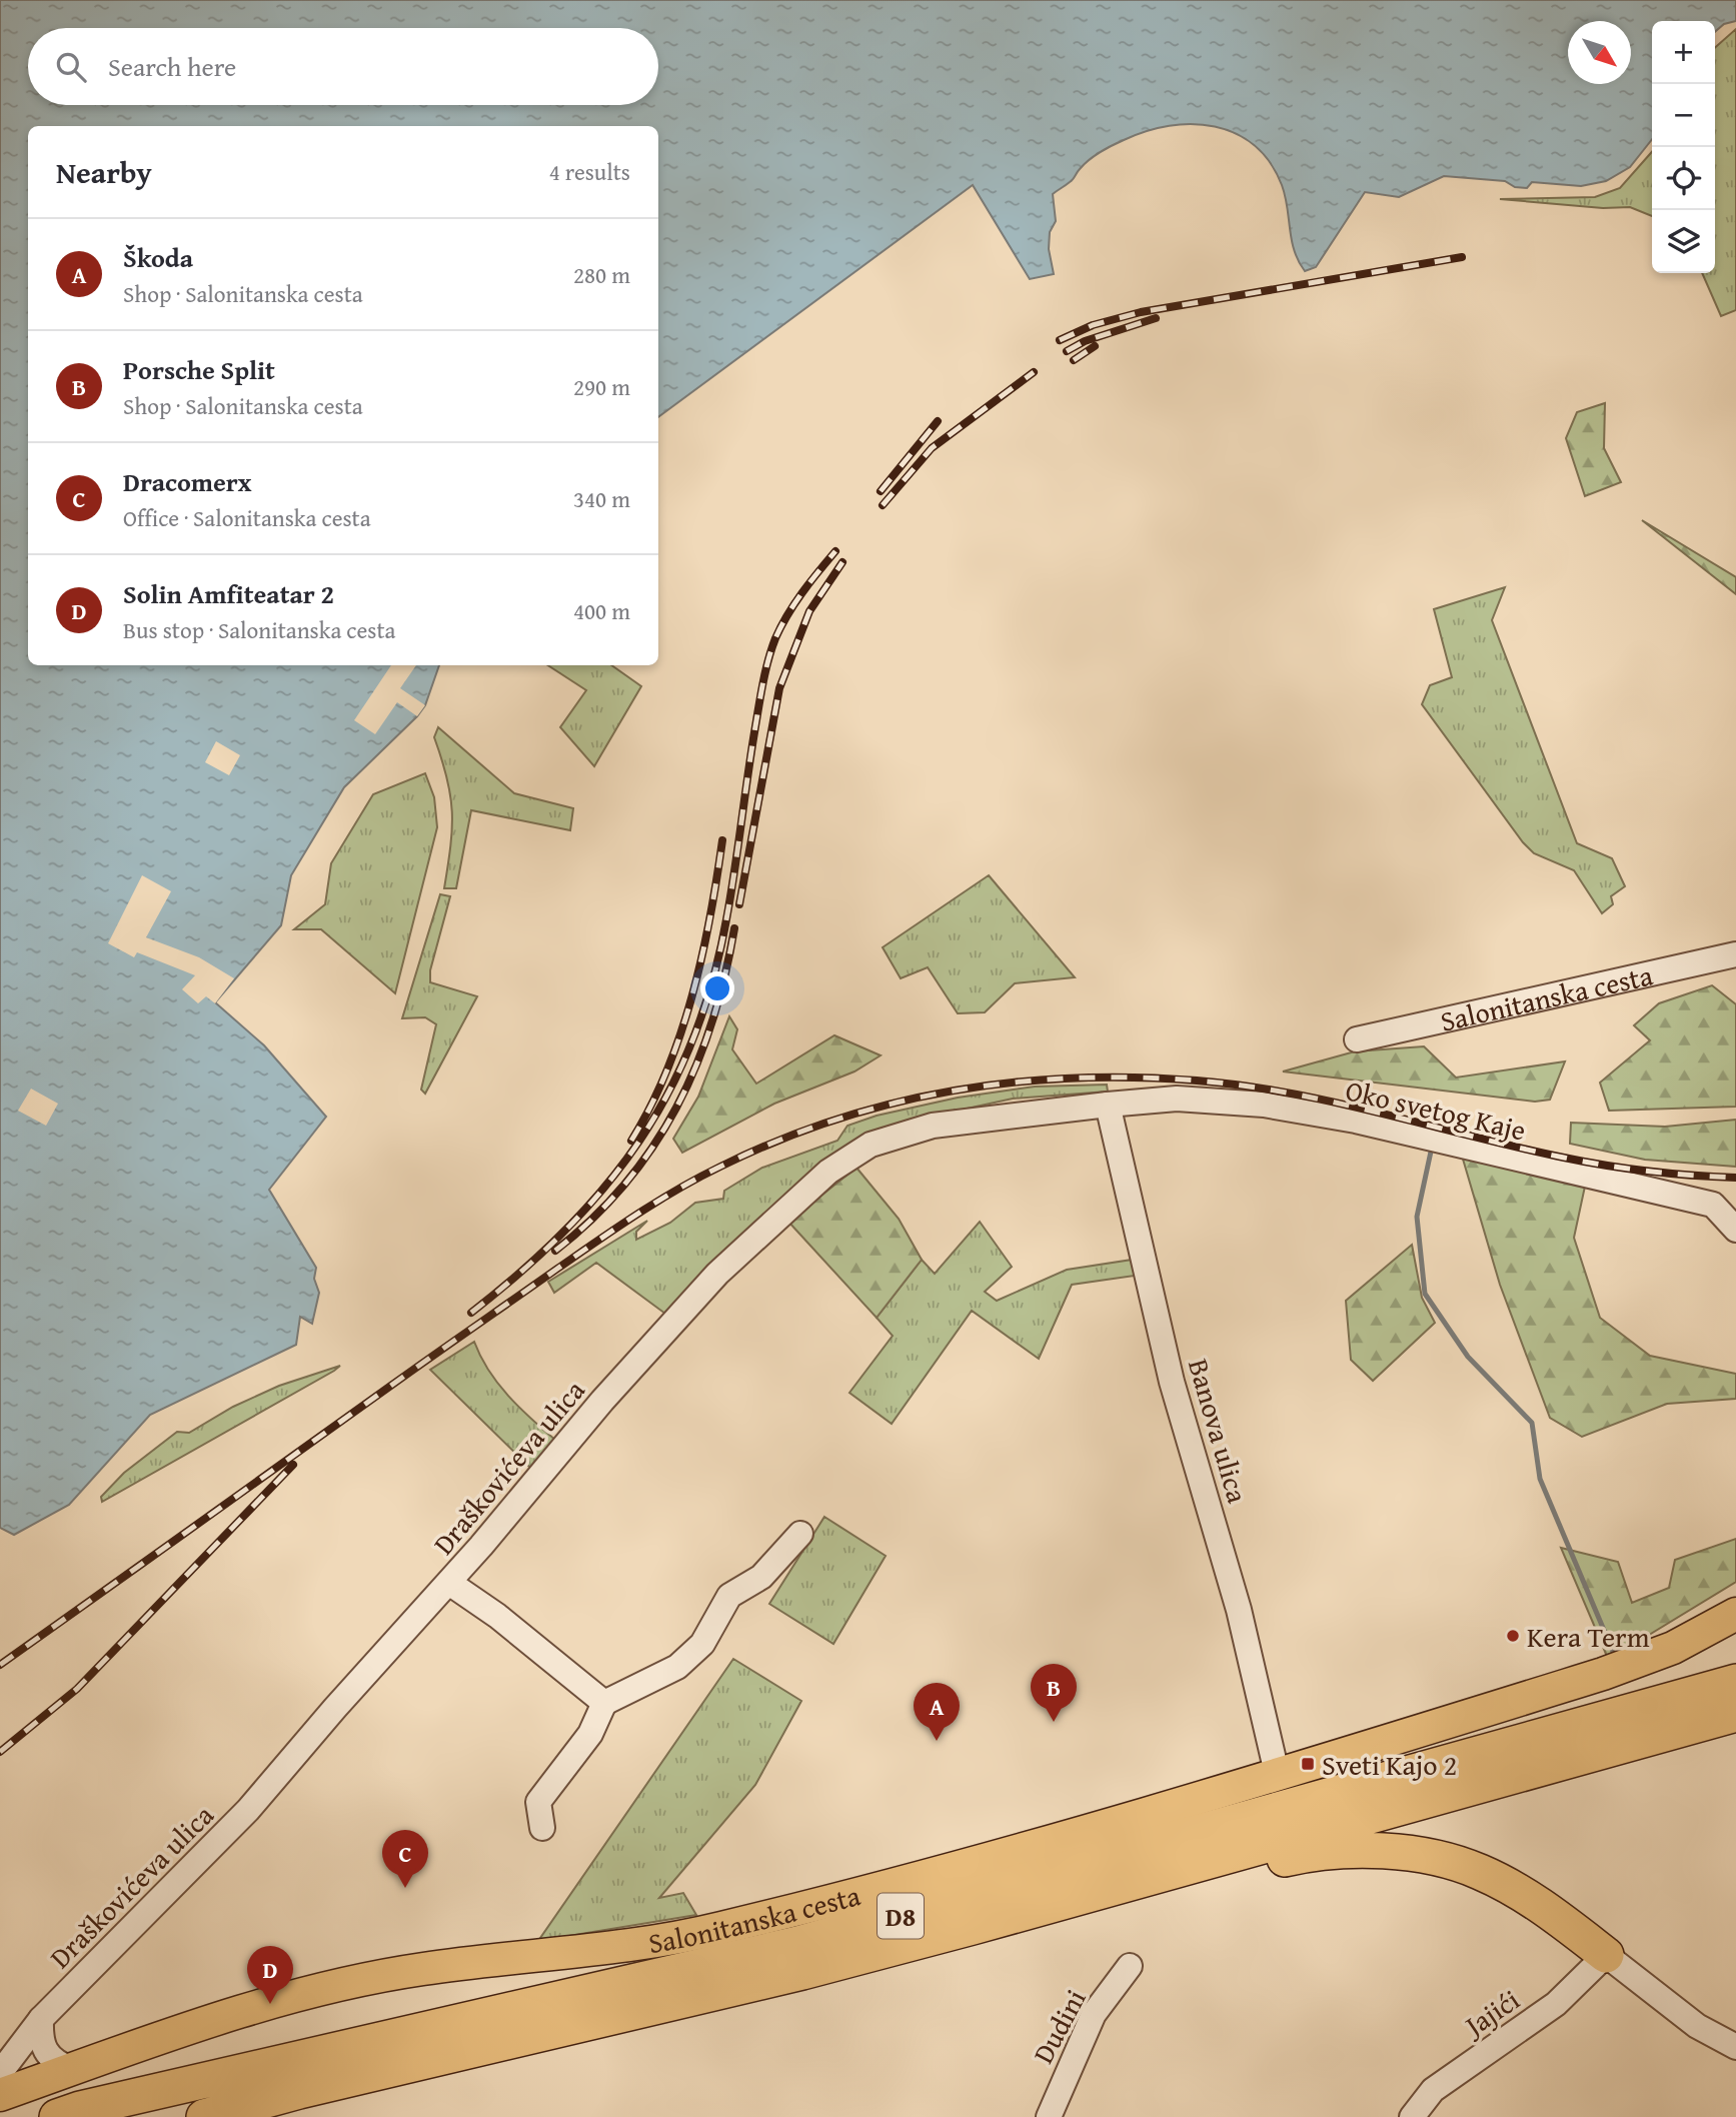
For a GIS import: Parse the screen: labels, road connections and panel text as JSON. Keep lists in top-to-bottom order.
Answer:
{
  "streets": {
    "highway": ["D8"],
    "main road": ["Salonitanska cesta"],
    "street": [
      "Oko svetog Kaje",
      "Banova ulica",
      "Draškovićeva ulica",
      "Jajići",
      "Dudini"
    ]
  },
  "crossings": [
    ["Salonitanska cesta", "Banova ulica"],
    ["Oko svetog Kaje", "Banova ulica"],
    ["Oko svetog Kaje", "Draškovićeva ulica"],
    ["Banova ulica", "Draškovićeva ulica"]
  ],
  "places": {
    "other": ["Kera Term"],
    "transit": ["Sveti Kajo 2"]
  },
  "north": "bottom right",
  "page": {
    "map_buttons": ["+", "−"],
    "search": "Search here",
    "heading": ["Nearby", "4 results"],
    "list": [
      {
        "mark": "A",
        "name": "Škoda",
        "note": "Shop · Salonitanska cesta",
        "value": "280 m"
      },
      {
        "mark": "B",
        "name": "Porsche Split",
        "note": "Shop · Salonitanska cesta",
        "value": "290 m"
      },
      {
        "mark": "C",
        "name": "Dracomerx",
        "note": "Office · Salonitanska cesta",
        "value": "340 m"
      },
      {
        "mark": "D",
        "name": "Solin Amfiteatar 2",
        "note": "Bus stop · Salonitanska cesta",
        "value": "400 m"
      }
    ],
    "pins": [
      "B",
      "A",
      "C",
      "D"
    ]
  }
}
